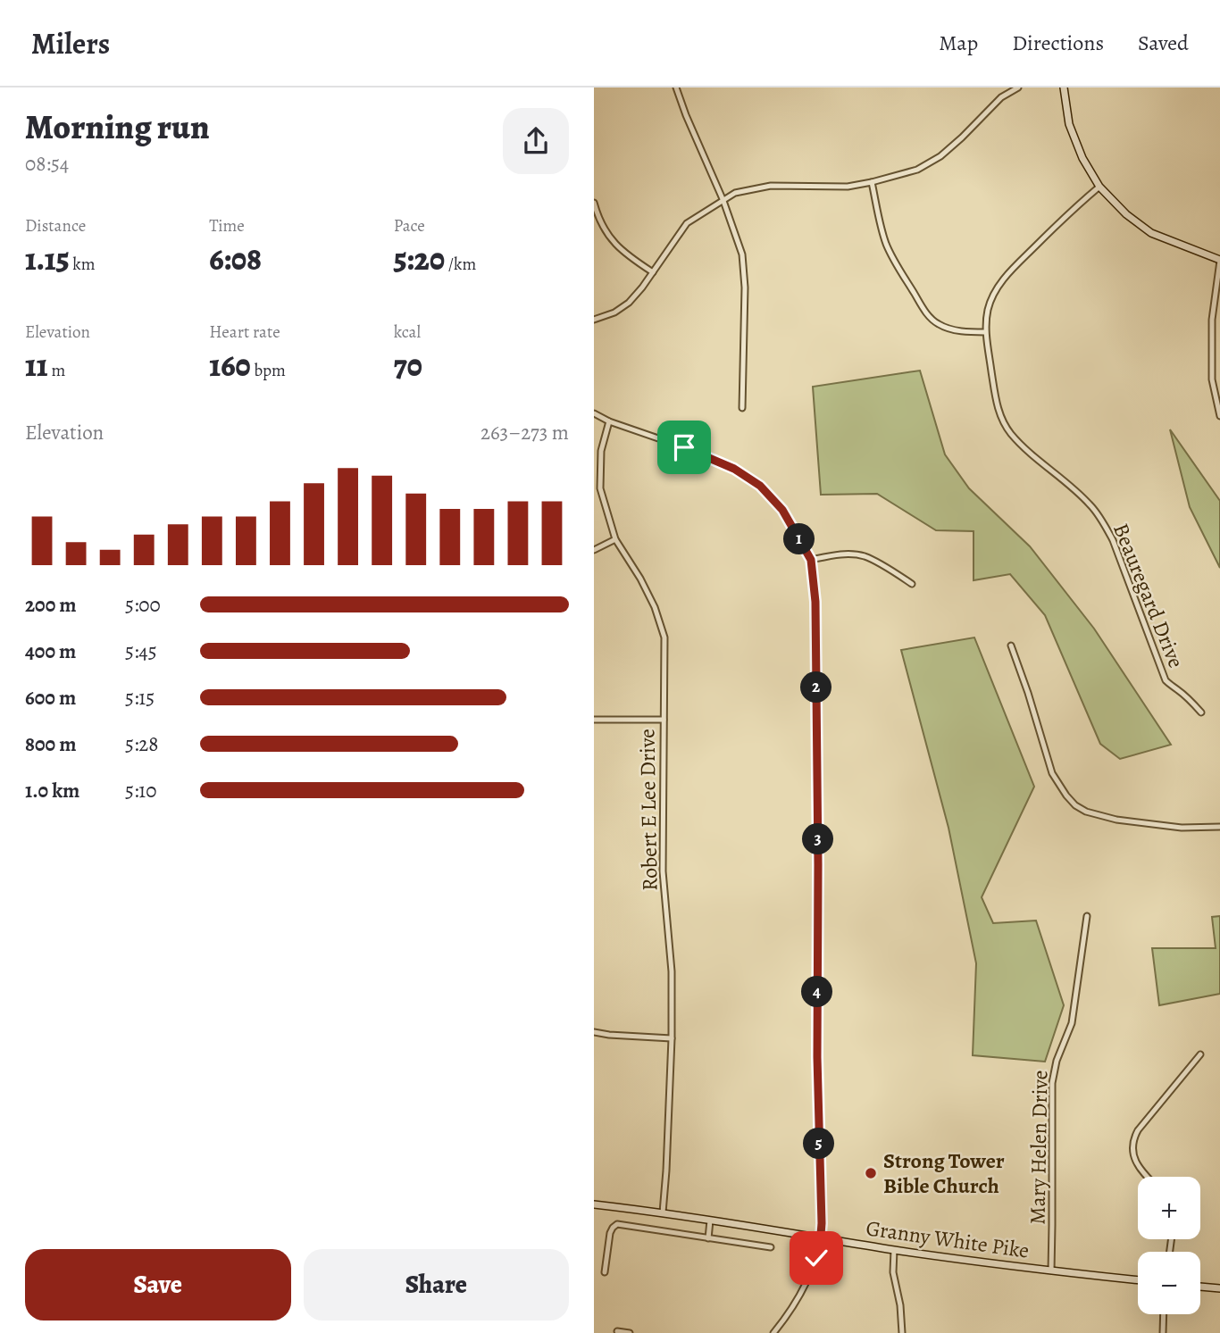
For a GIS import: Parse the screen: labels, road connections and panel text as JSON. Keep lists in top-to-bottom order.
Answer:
{
  "streets": {
    "main road": ["Granny White Pike"],
    "street": ["Beauregard Drive", "Robert E Lee Drive", "Mary Helen Drive"]
  },
  "crossings": [
    ["Robert E Lee Drive", "Granny White Pike"],
    ["Mary Helen Drive", "Granny White Pike"]
  ],
  "places": ["Strong Tower Bible Church"],
  "page": {
    "header": "Milers",
    "nav": ["Map", "Directions", "Saved"],
    "heading": ["Morning run", "08:54"],
    "stats": [
      ["Distance", "1.15 km"],
      ["Time", "6:08"],
      ["Pace", "5:20 /km"],
      ["Elevation", "11 m"],
      ["Heart rate", "160 bpm"],
      ["kcal", "70"]
    ],
    "chart": ["Elevation", "263–273 m"],
    "pins": [
      "1",
      "2",
      "3",
      "4",
      "5"
    ],
    "list": [
      {
        "name": "200 m",
        "note": "5:00"
      },
      {
        "name": "400 m",
        "note": "5:45"
      },
      {
        "name": "600 m",
        "note": "5:15"
      },
      {
        "name": "800 m",
        "note": "5:28"
      },
      {
        "name": "1.0 km",
        "note": "5:10"
      }
    ],
    "map_buttons": ["+", "−"],
    "buttons": ["Save", "Share"]
  }
}
